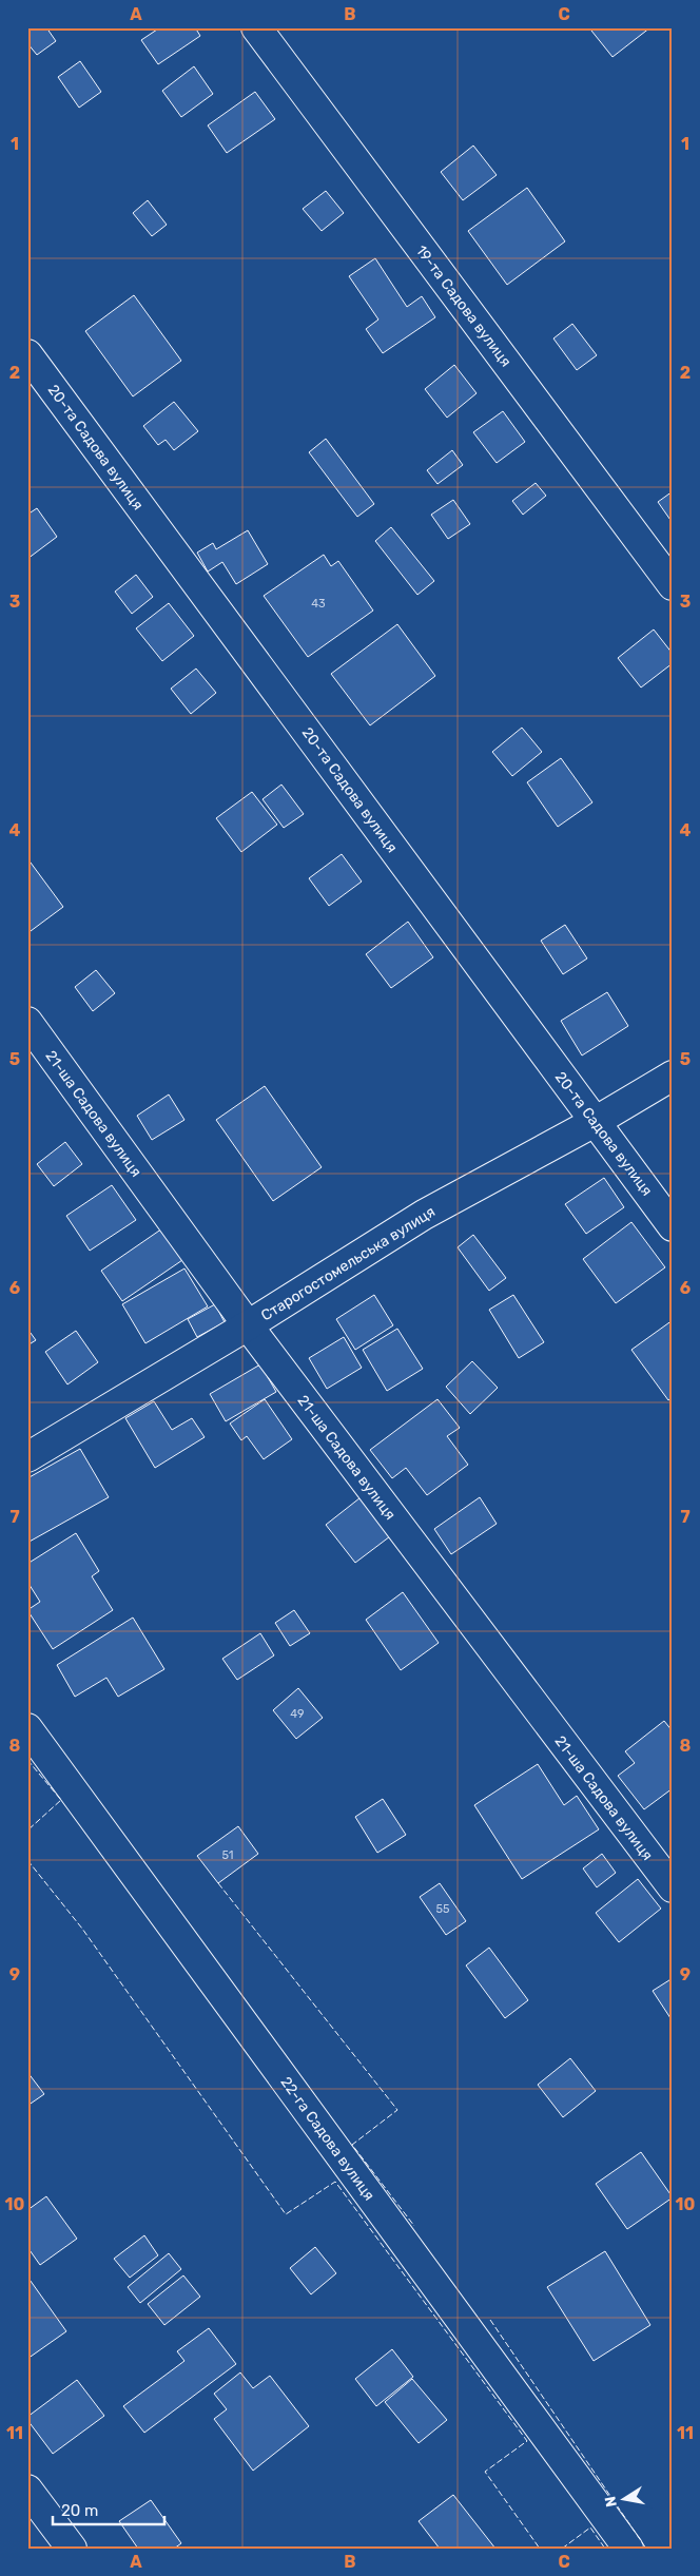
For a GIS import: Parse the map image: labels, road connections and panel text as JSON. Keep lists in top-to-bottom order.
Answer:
{
  "streets": {
    "street": [
      "19-та Садова вулиця",
      "20-та Садова вулиця",
      "21-ша Садова вулиця",
      "Старогостомельська вулиця",
      "22-га Садова вулиця"
    ]
  },
  "crossings": [
    ["20-та Садова вулиця", "Старогостомельська вулиця"],
    ["21-ша Садова вулиця", "Старогостомельська вулиця"]
  ],
  "house_numbers": [
    "43",
    "49",
    "51",
    "55"
  ],
  "scale_bar": "20 m",
  "north": "left",
  "grid": {
    "columns": ["A", "B", "C"],
    "rows": [
      "1",
      "2",
      "3",
      "4",
      "5",
      "6",
      "7",
      "8",
      "9",
      "10",
      "11"
    ]
  }
}
